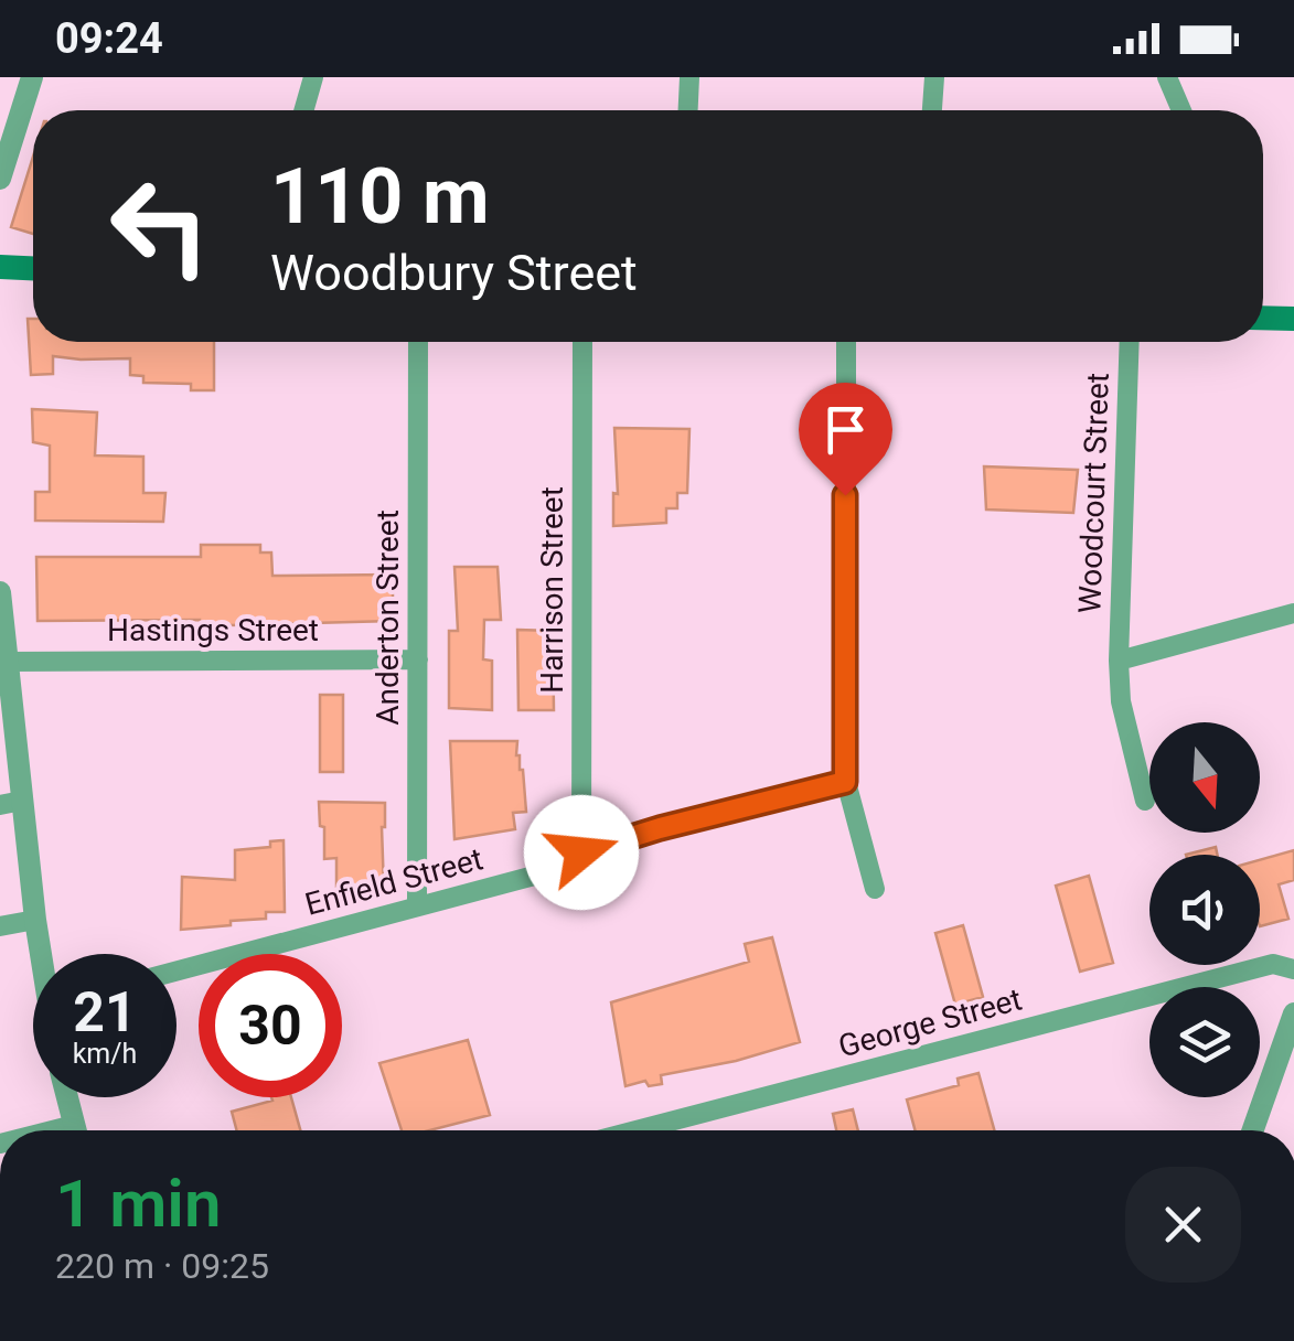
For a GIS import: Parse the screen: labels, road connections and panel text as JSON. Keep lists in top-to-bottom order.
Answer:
{
  "streets": {
    "street": [
      "Woodcourt Street",
      "Harrison Street",
      "Anderton Street",
      "Hastings Street",
      "Enfield Street",
      "George Street"
    ]
  },
  "crossings": [
    ["Harrison Street", "Enfield Street"],
    ["Anderton Street", "Hastings Street"],
    ["Anderton Street", "Enfield Street"]
  ],
  "north": "bottom",
  "page": {
    "status": "09:24",
    "turn": ["110 m", "Woodbury Street"],
    "speed": "21 km/h",
    "limit": "30",
    "heading": ["1 min", "220 m · 09:25"]
  }
}
